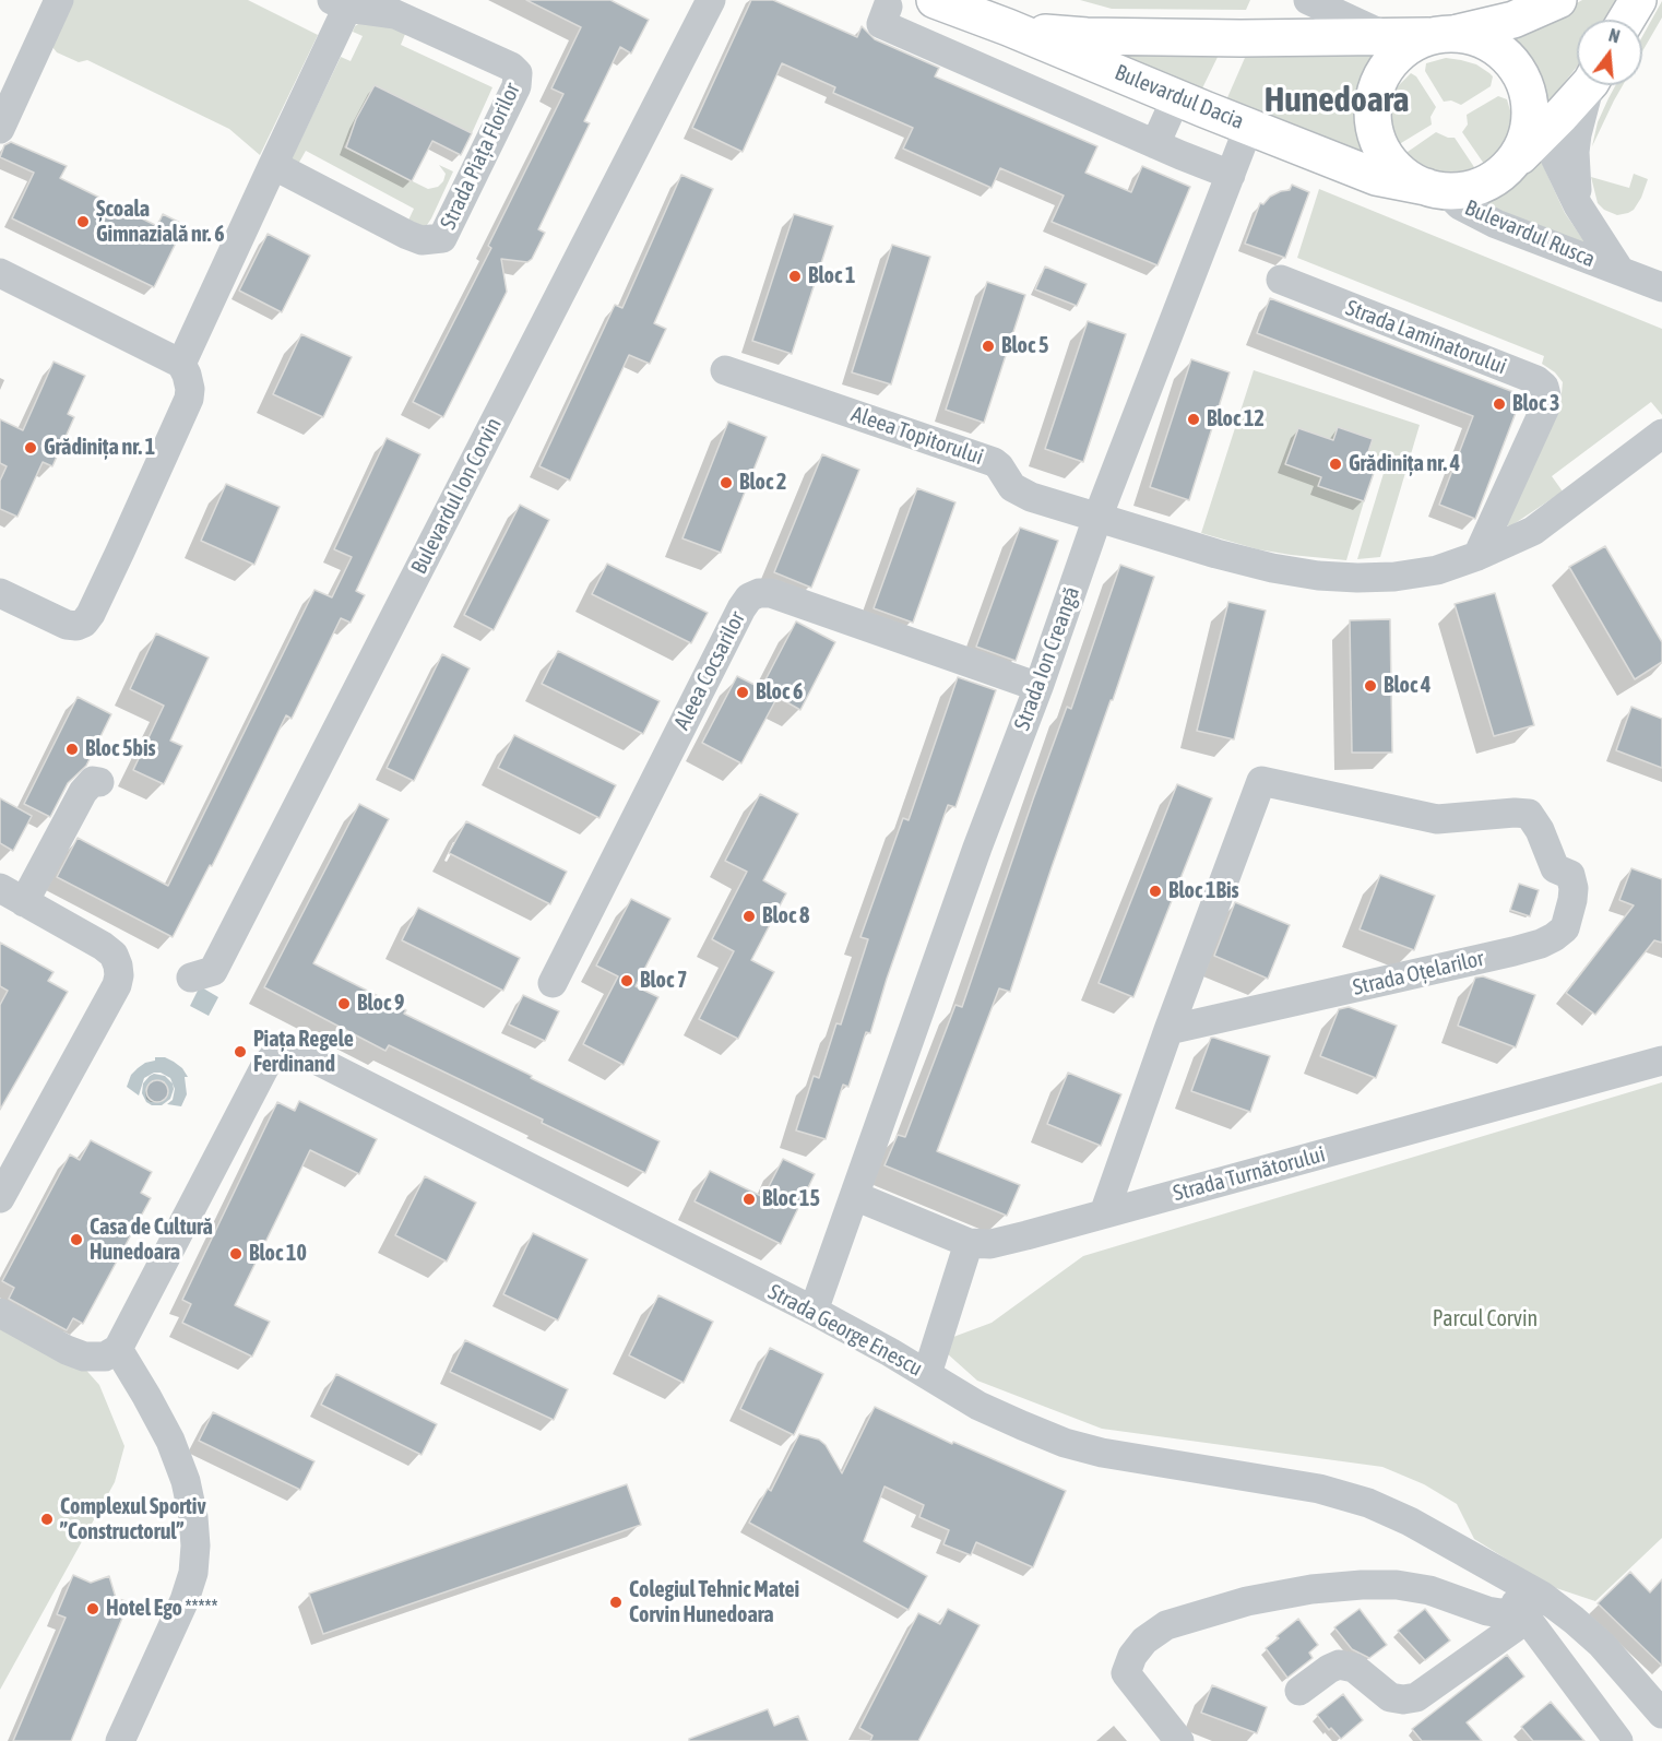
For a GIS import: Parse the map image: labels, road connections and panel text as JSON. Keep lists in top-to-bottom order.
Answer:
{
  "streets": {
    "main road": ["Bulevardul Dacia"],
    "street": [
      "Strada Piața Florilor",
      "Bulevardul Rusca",
      "Strada Laminatorului",
      "Aleea Topitorului",
      "Bulevardul Ion Corvin",
      "Strada Ion Creangă",
      "Aleea Cocsarilor",
      "Strada Oțelarilor",
      "Strada Turnătorului",
      "Strada George Enescu"
    ]
  },
  "crossings": [
    ["Bulevardul Dacia", "Bulevardul Rusca"],
    ["Bulevardul Dacia", "Strada Ion Creangă"],
    ["Aleea Topitorului", "Strada Ion Creangă"],
    ["Strada Ion Creangă", "Aleea Cocsarilor"],
    ["Strada Ion Creangă", "Strada George Enescu"]
  ],
  "districts": ["Hunedoara"],
  "parks": ["Parcul Corvin"],
  "places": [
    "Școala Gimnazială nr. 6",
    "Bloc 1",
    "Bloc 5",
    "Bloc 3",
    "Bloc 12",
    "Grădinița nr. 1",
    "Grădinița nr. 4",
    "Bloc 2",
    "Bloc 4",
    "Bloc 6",
    "Bloc 5bis",
    "Bloc 1Bis",
    "Bloc 8",
    "Bloc 7",
    "Bloc 9",
    "Piața Regele Ferdinand",
    "Bloc 15",
    "Casa de Cultură Hunedoara",
    "Bloc 10",
    "Complexul Sportiv ”Constructorul”",
    "Colegiul Tehnic Matei Corvin Hunedoara",
    "Hotel Ego *****"
  ],
  "north": "top"
}
